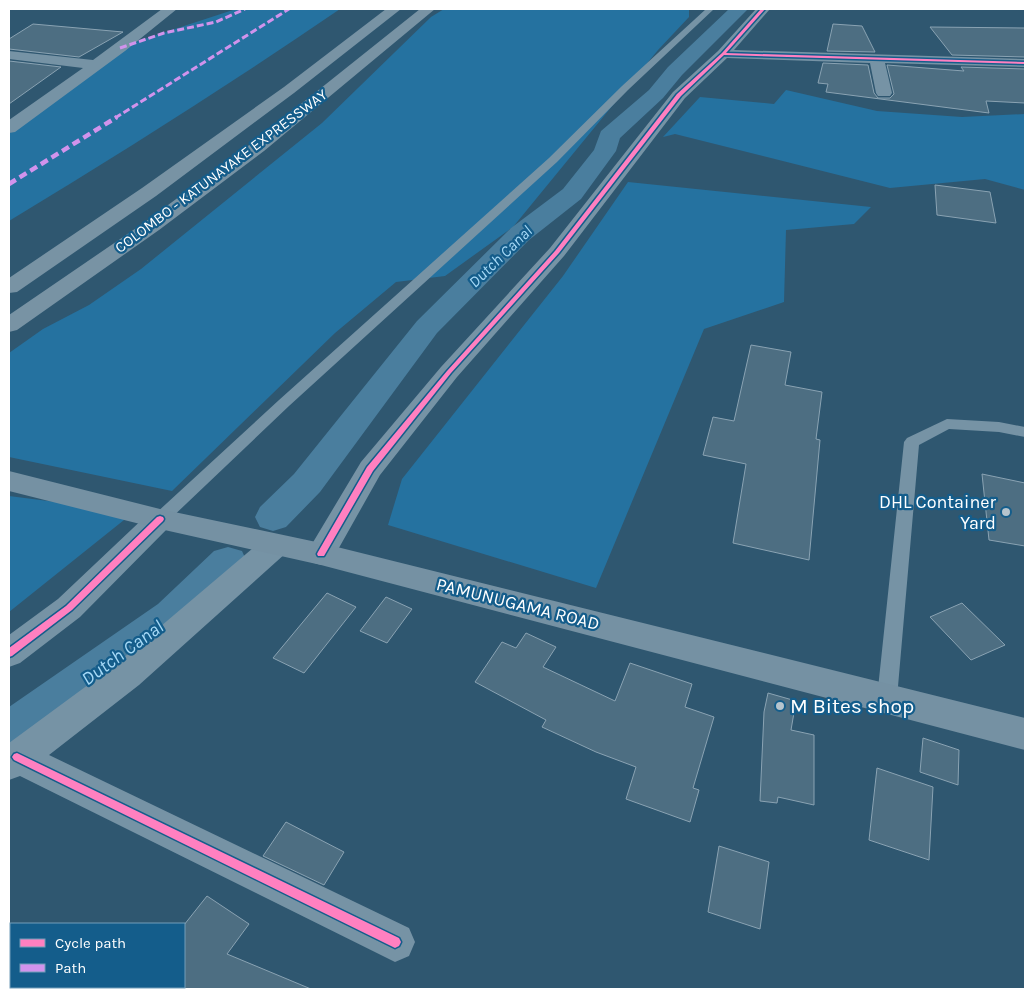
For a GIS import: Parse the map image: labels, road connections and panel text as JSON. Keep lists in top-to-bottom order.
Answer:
{
  "streets": {
    "highway": ["COLOMBO - KATUNAYAKE EXPRESSWAY"],
    "main road": ["PAMUNUGAMA ROAD"]
  },
  "water": ["Dutch Canal"],
  "places": ["DHL Container Yard", "M Bites shop"],
  "legend": ["Cycle path", "Path"]
}
